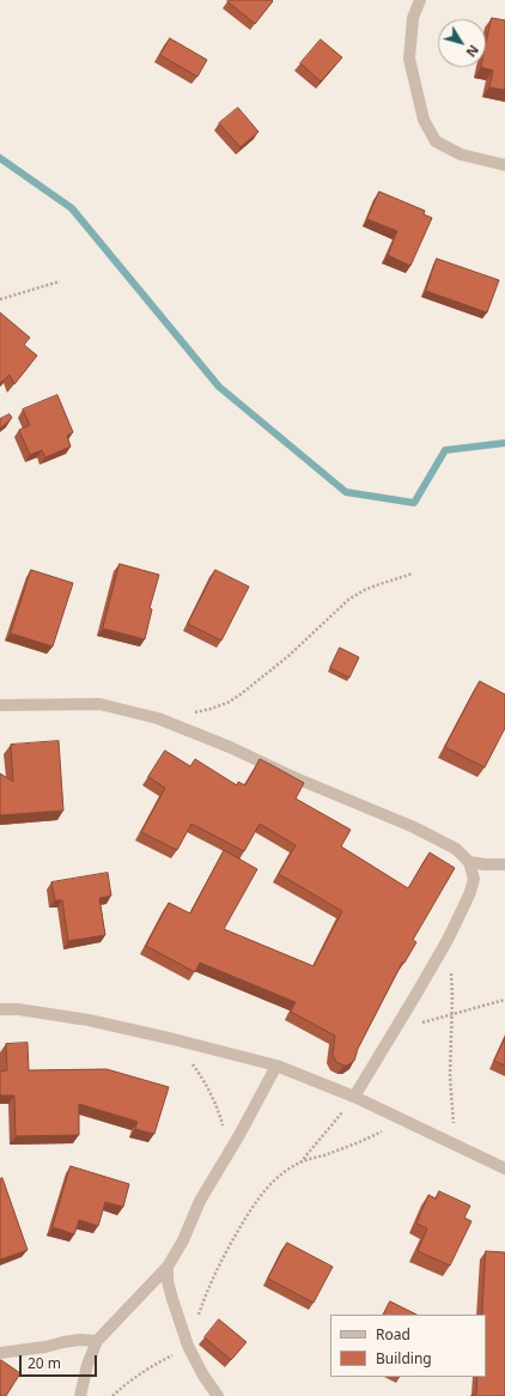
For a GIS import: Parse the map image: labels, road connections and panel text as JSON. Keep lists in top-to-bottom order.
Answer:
{
  "legend": ["Road", "Building"],
  "scale_bar": "20 m",
  "north": "bottom right"
}
